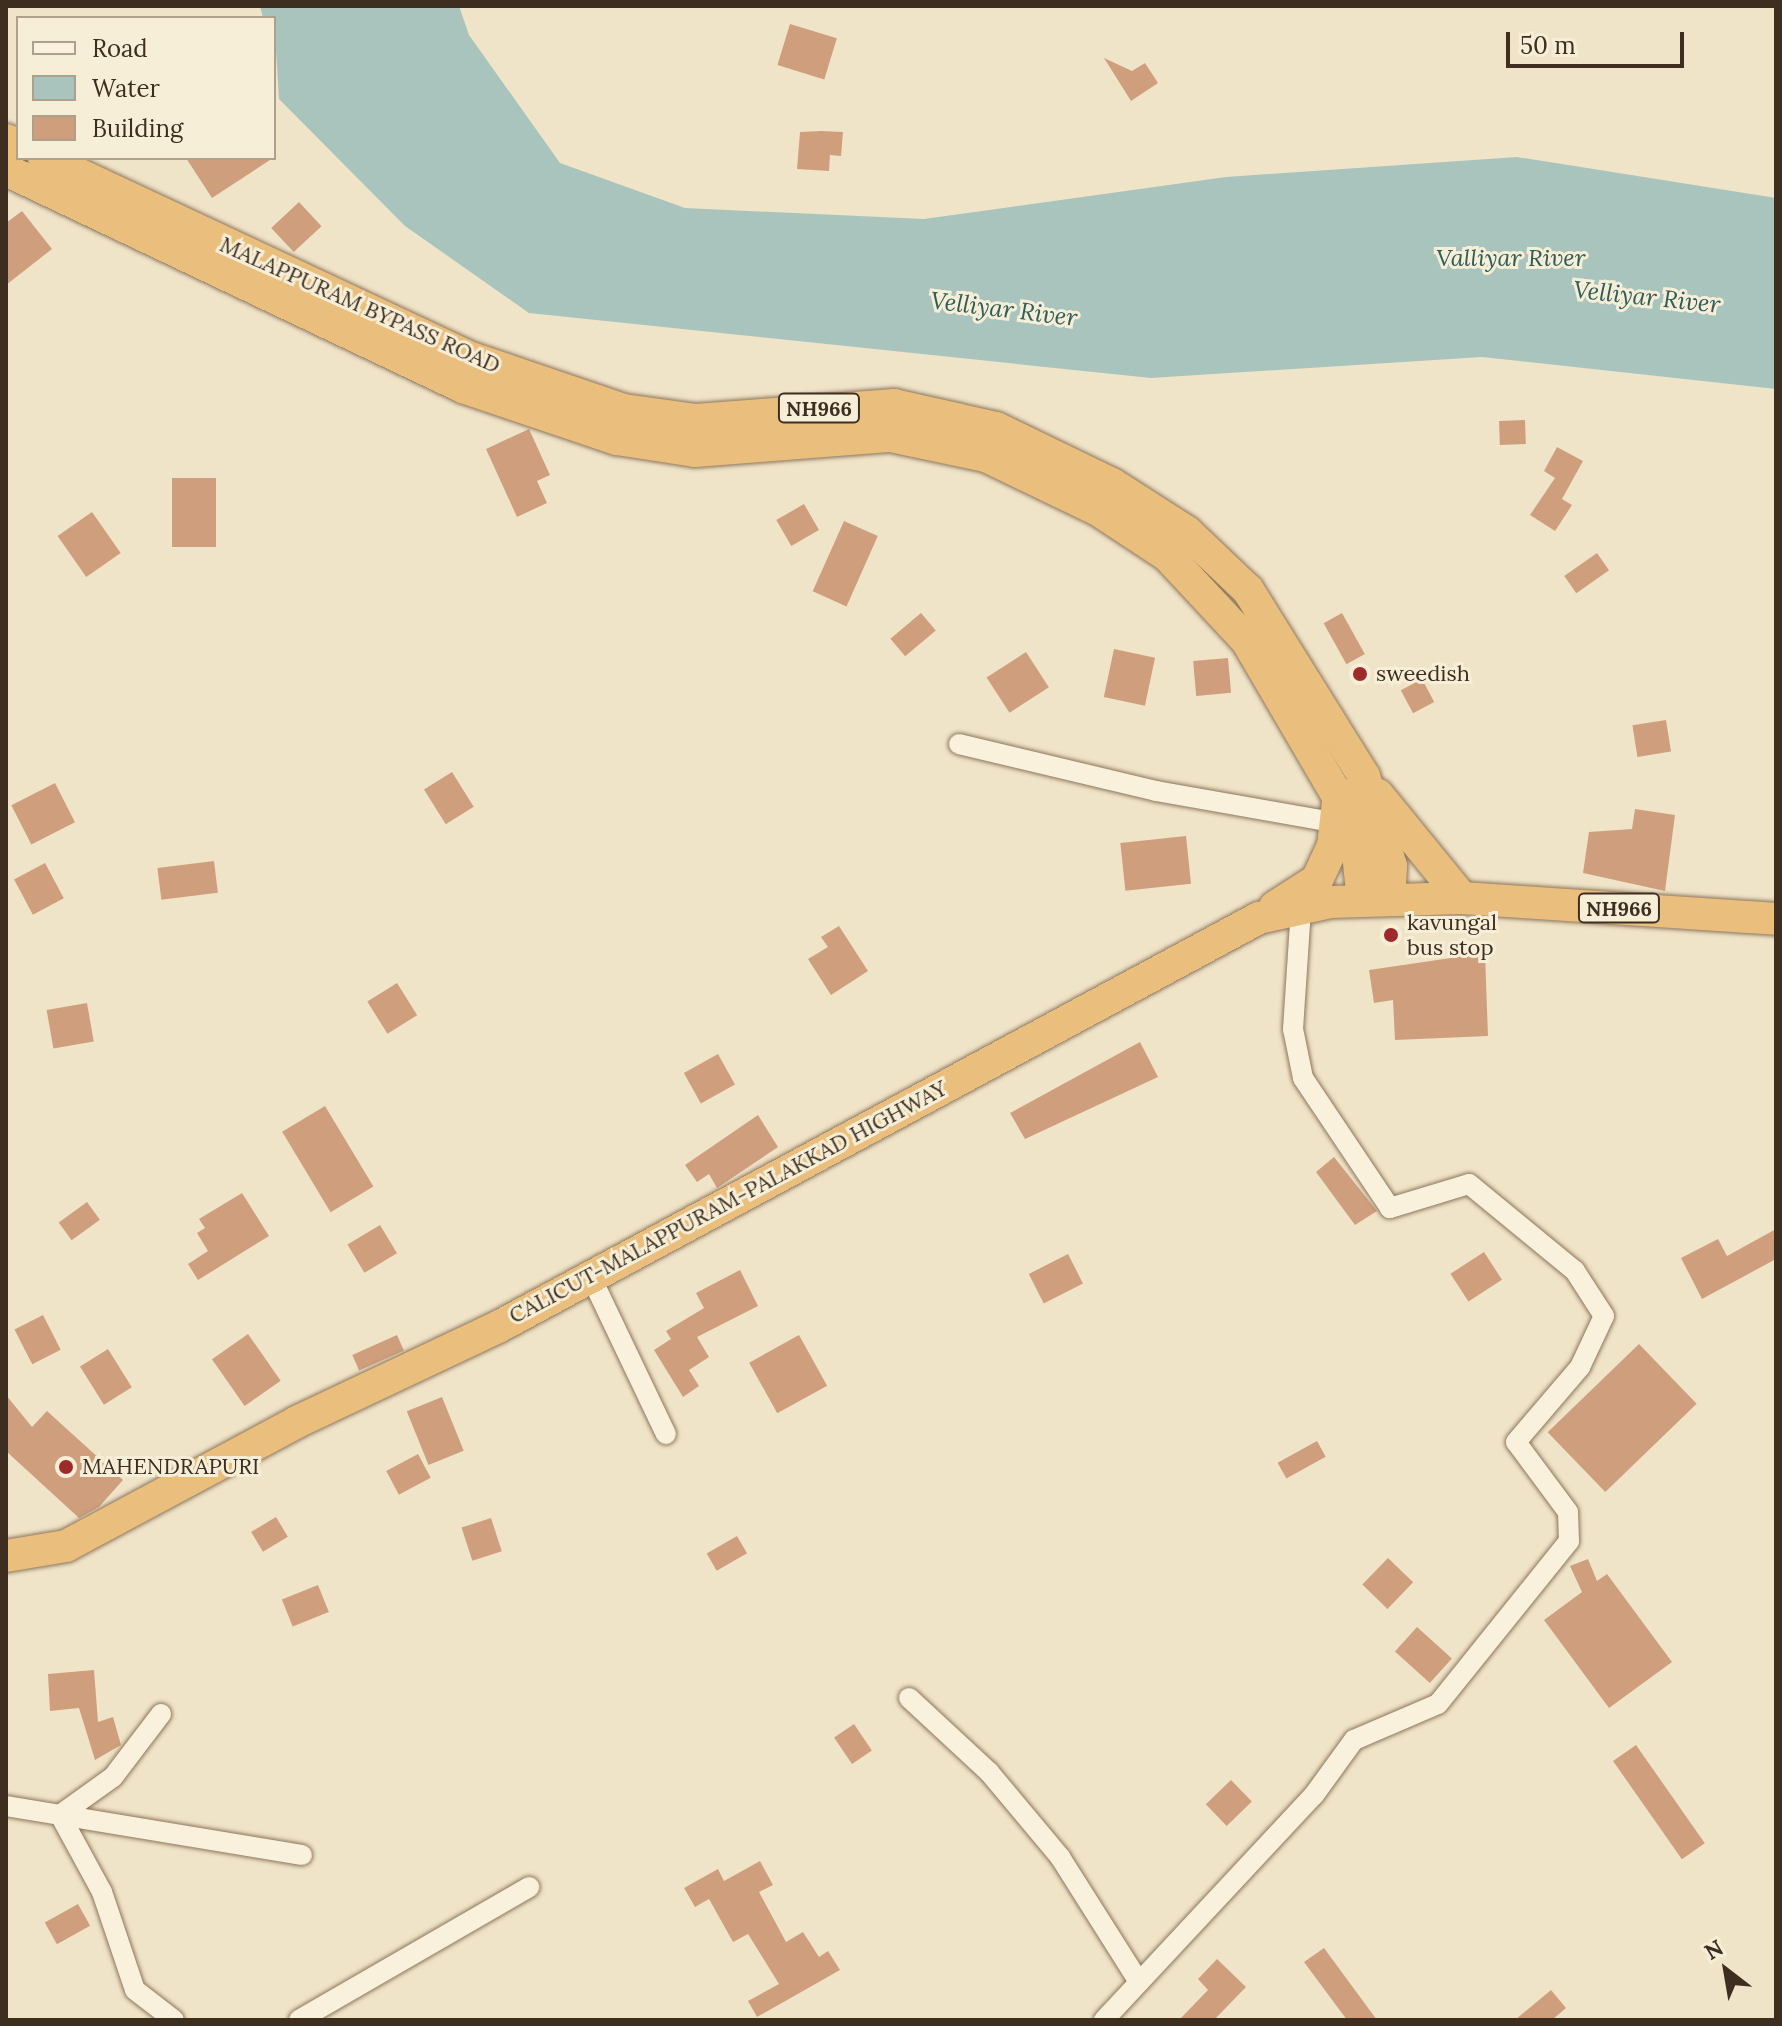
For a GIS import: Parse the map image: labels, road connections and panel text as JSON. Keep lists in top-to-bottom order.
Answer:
{
  "streets": {
    "highway": ["MALAPPURAM BYPASS ROAD", "NH966", "CALICUT-MALAPPURAM-PALAKKAD HIGHWAY"]
  },
  "crossings": [
    ["MALAPPURAM BYPASS ROAD", "NH966"],
    ["MALAPPURAM BYPASS ROAD", "CALICUT-MALAPPURAM-PALAKKAD HIGHWAY"],
    ["NH966", "CALICUT-MALAPPURAM-PALAKKAD HIGHWAY"]
  ],
  "water": ["Valliyar River", "Velliyar River"],
  "places": ["sweedish", "kavungal bus stop", "MAHENDRAPURI"],
  "legend": ["Road", "Water", "Building"],
  "scale_bar": "50 m",
  "north": "top left"
}
